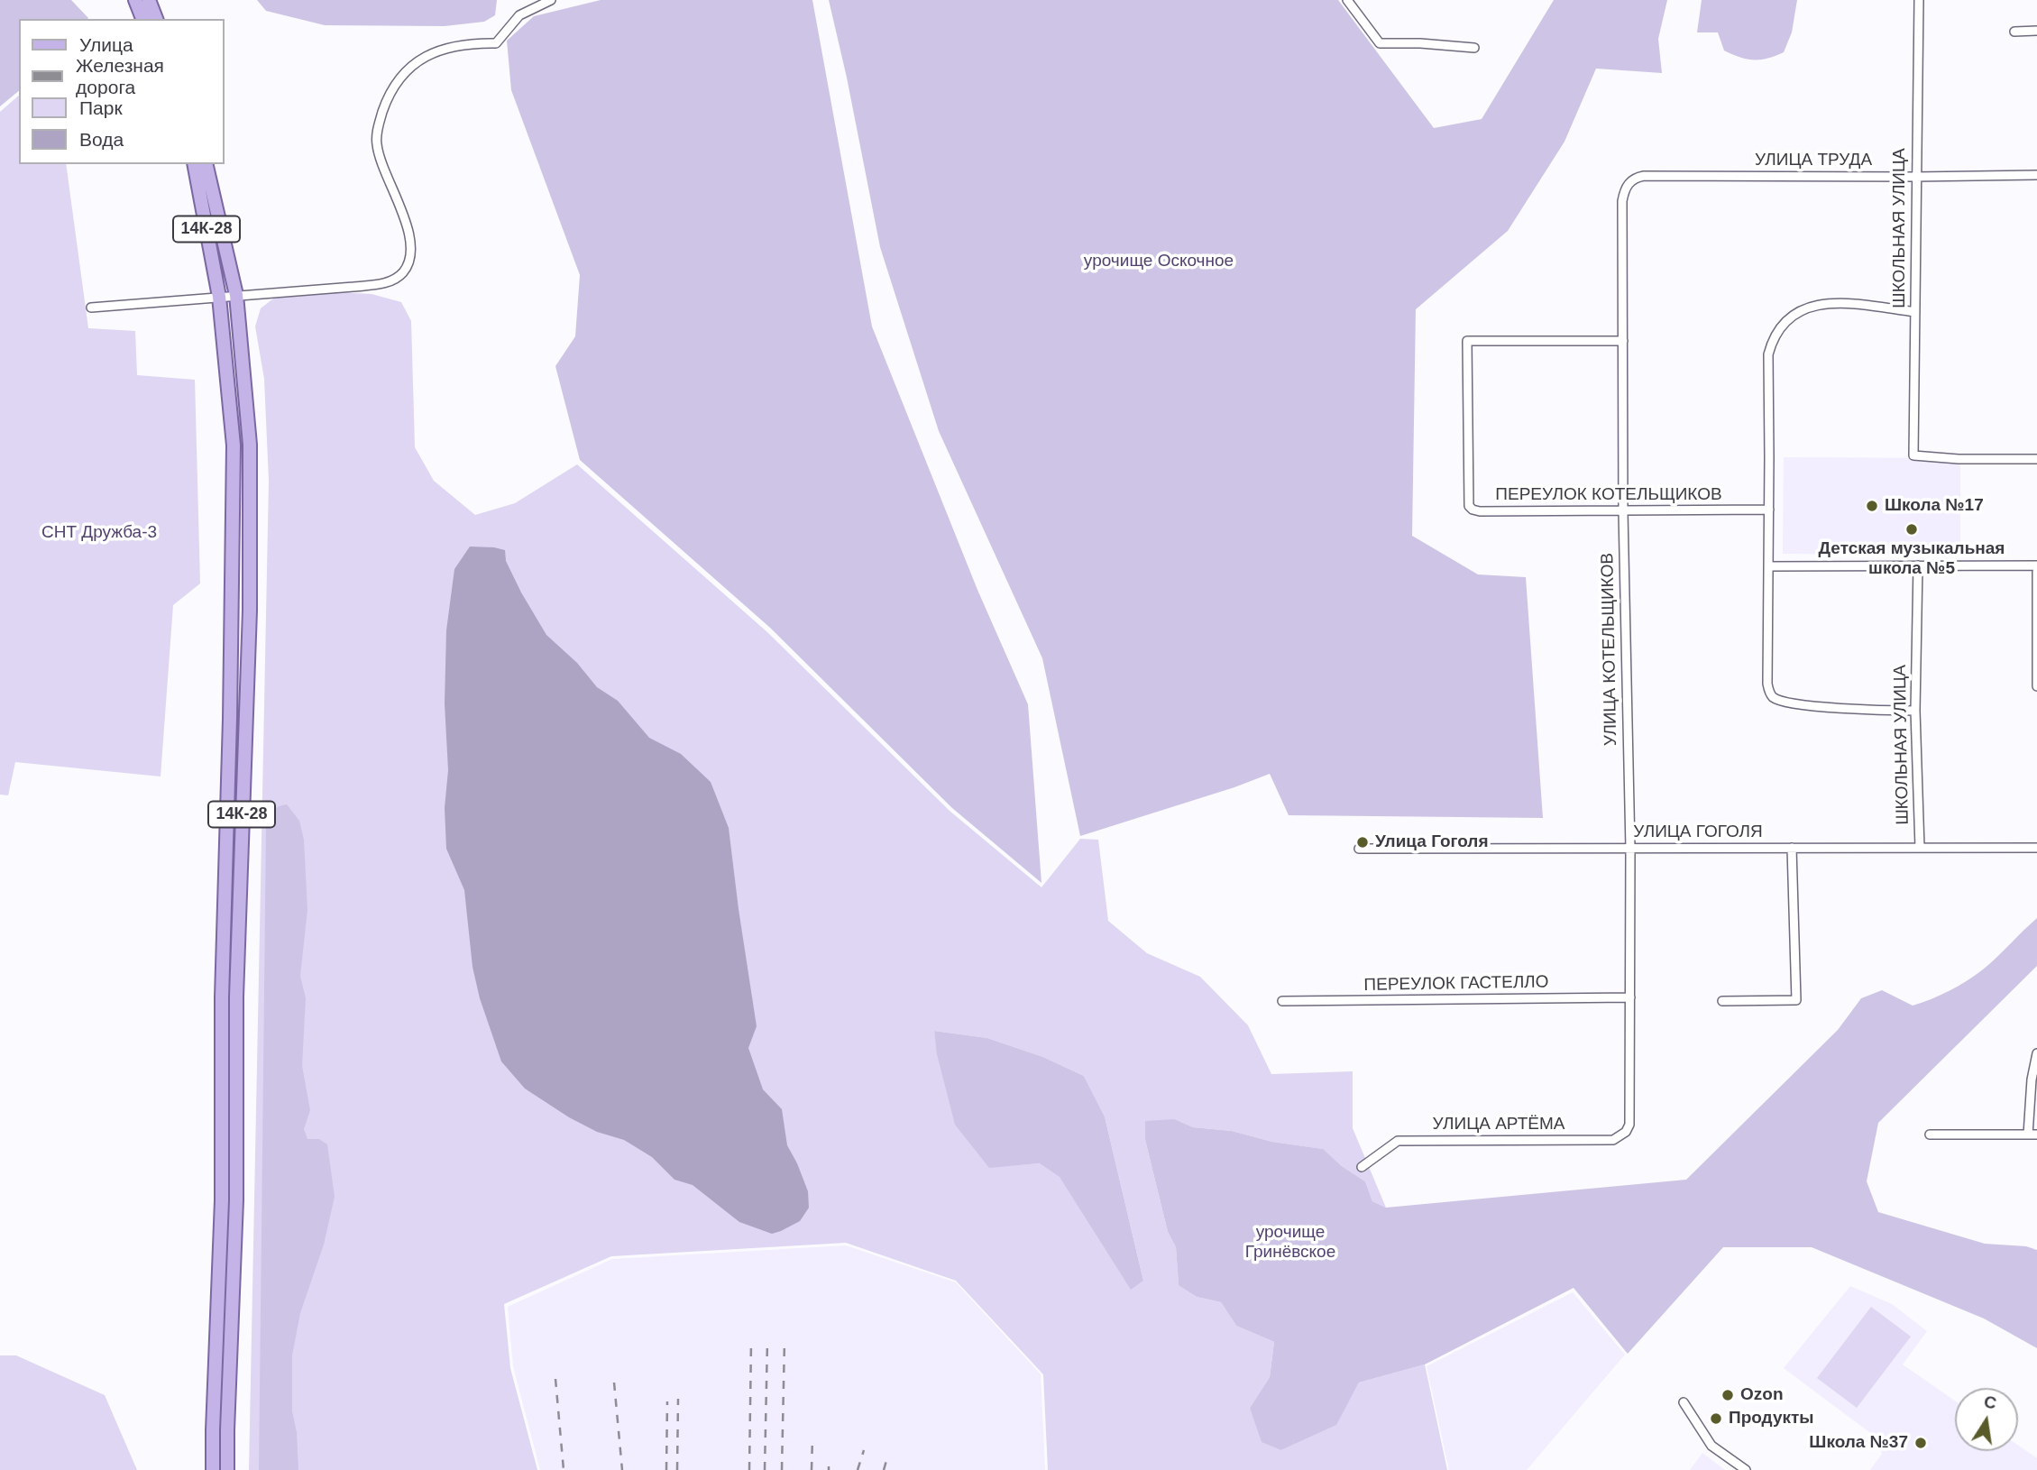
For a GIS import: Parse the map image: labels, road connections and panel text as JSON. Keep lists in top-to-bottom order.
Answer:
{
  "streets": {
    "main road": ["14К-28"],
    "street": [
      "УЛИЦА ТРУДА",
      "ШКОЛЬНАЯ УЛИЦА",
      "ПЕРЕУЛОК КОТЕЛЬЩИКОВ",
      "УЛИЦА КОТЕЛЬЩИКОВ",
      "УЛИЦА ГОГОЛЯ",
      "ПЕРЕУЛОК ГАСТЕЛЛО",
      "УЛИЦА АРТЁМА"
    ]
  },
  "crossings": [
    ["УЛИЦА ТРУДА", "ШКОЛЬНАЯ УЛИЦА"],
    ["УЛИЦА ТРУДА", "УЛИЦА КОТЕЛЬЩИКОВ"],
    ["ШКОЛЬНАЯ УЛИЦА", "УЛИЦА ГОГОЛЯ"],
    ["ПЕРЕУЛОК КОТЕЛЬЩИКОВ", "УЛИЦА КОТЕЛЬЩИКОВ"],
    ["УЛИЦА КОТЕЛЬЩИКОВ", "УЛИЦА ГОГОЛЯ"],
    ["УЛИЦА КОТЕЛЬЩИКОВ", "ПЕРЕУЛОК ГАСТЕЛЛО"],
    ["УЛИЦА КОТЕЛЬЩИКОВ", "УЛИЦА АРТЁМА"]
  ],
  "parks": ["урочище Оскочное", "СНТ Дружба-3", "урочище Гринёвское"],
  "places": [
    "Школа №17",
    "Детская музыкальная школа №5",
    "Улица Гоголя",
    "Ozon",
    "Продукты",
    "Школа №37"
  ],
  "legend": [
    "Улица",
    "Железная дорога",
    "Парк",
    "Вода"
  ],
  "north": "top"
}
